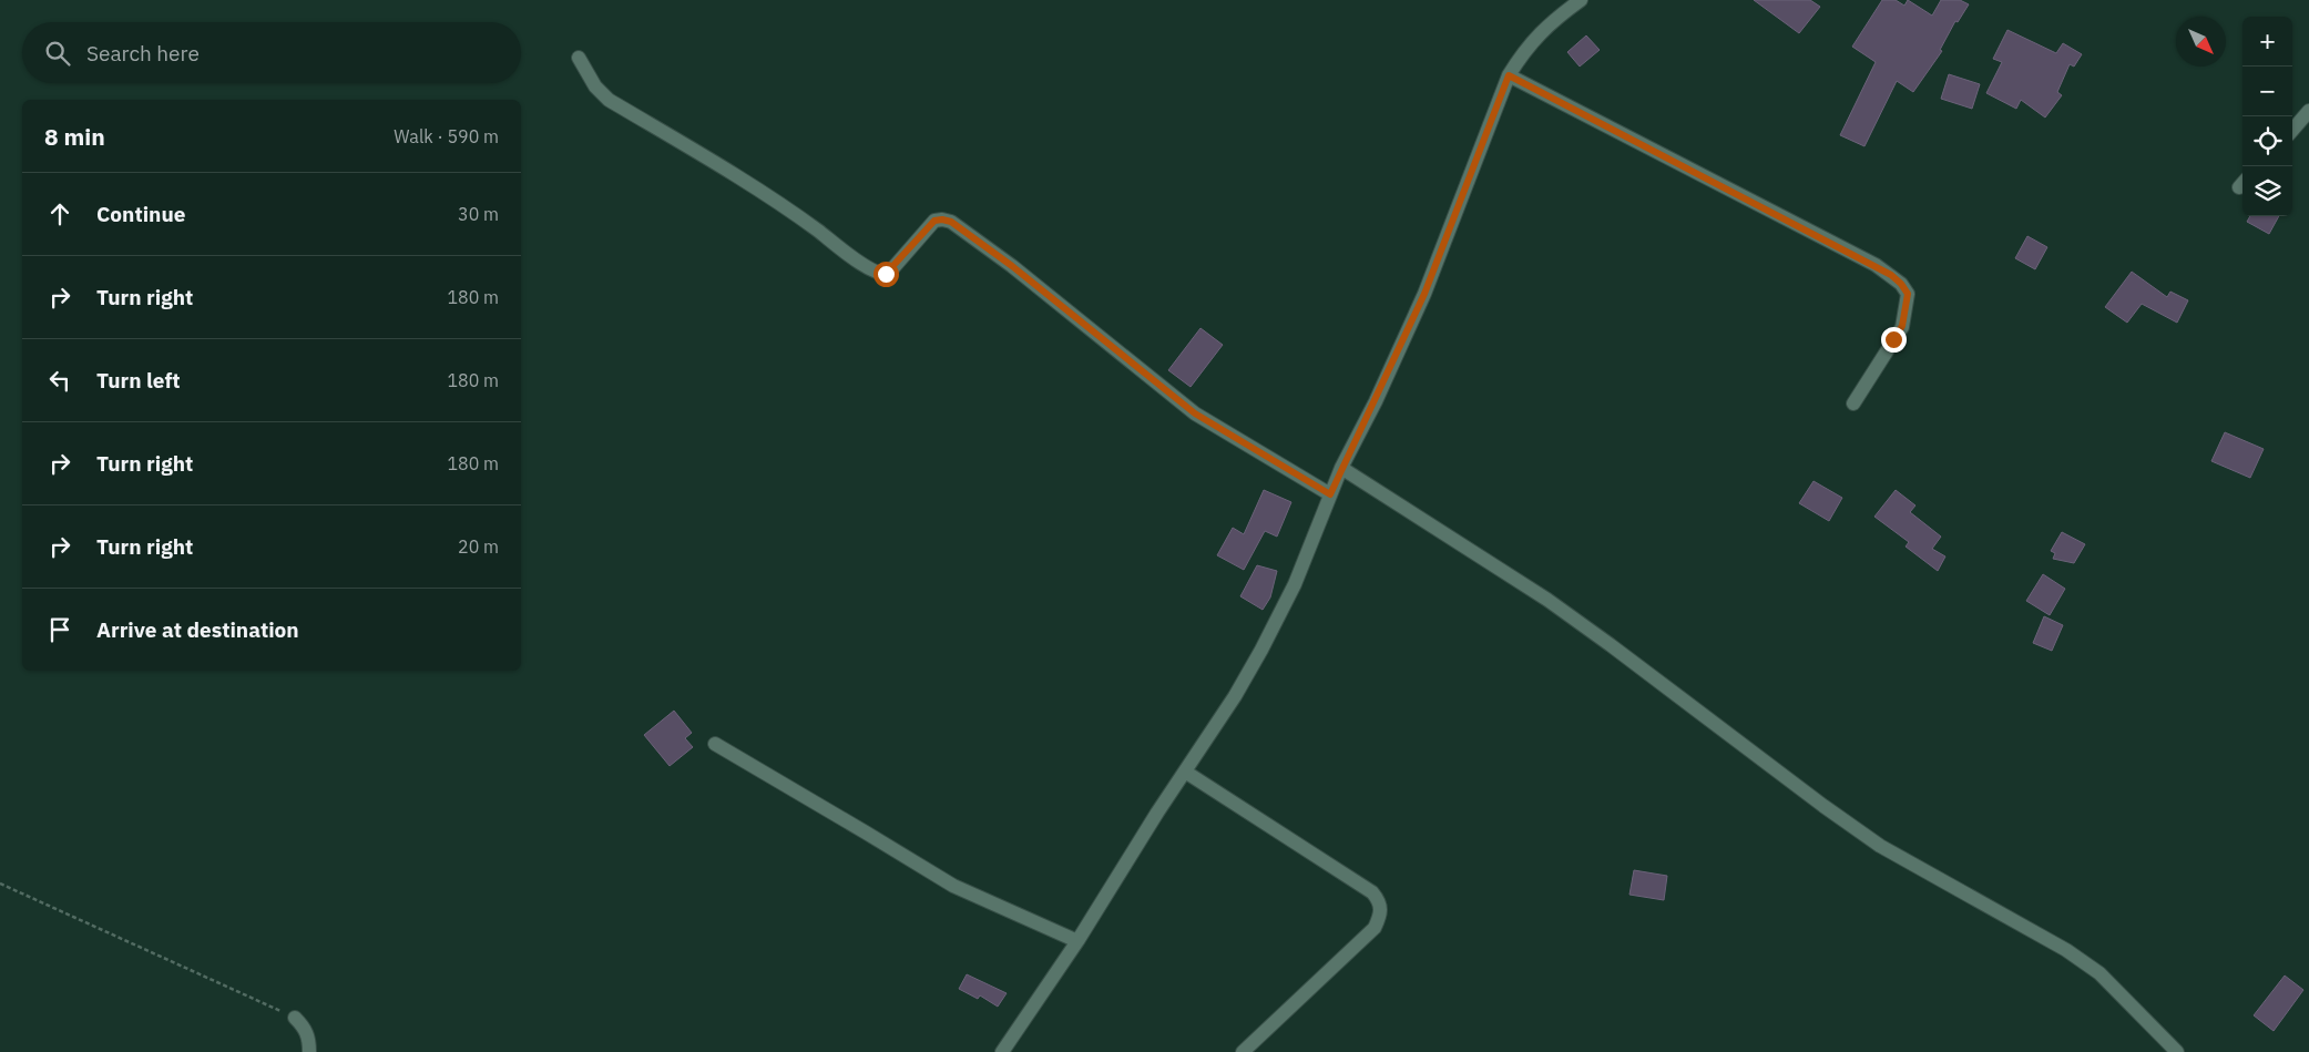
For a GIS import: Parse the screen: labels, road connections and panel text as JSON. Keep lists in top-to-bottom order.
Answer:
{
  "north": "bottom right",
  "page": {
    "map_buttons": ["+", "−"],
    "search": "Search here",
    "heading": ["8 min", "Walk · 590 m"],
    "list": [
      ["Continue", "30 m"],
      ["Turn right", "180 m"],
      ["Turn left", "180 m"],
      ["Turn right", "180 m"],
      ["Turn right", "20 m"],
      "Arrive at destination"
    ]
  }
}
